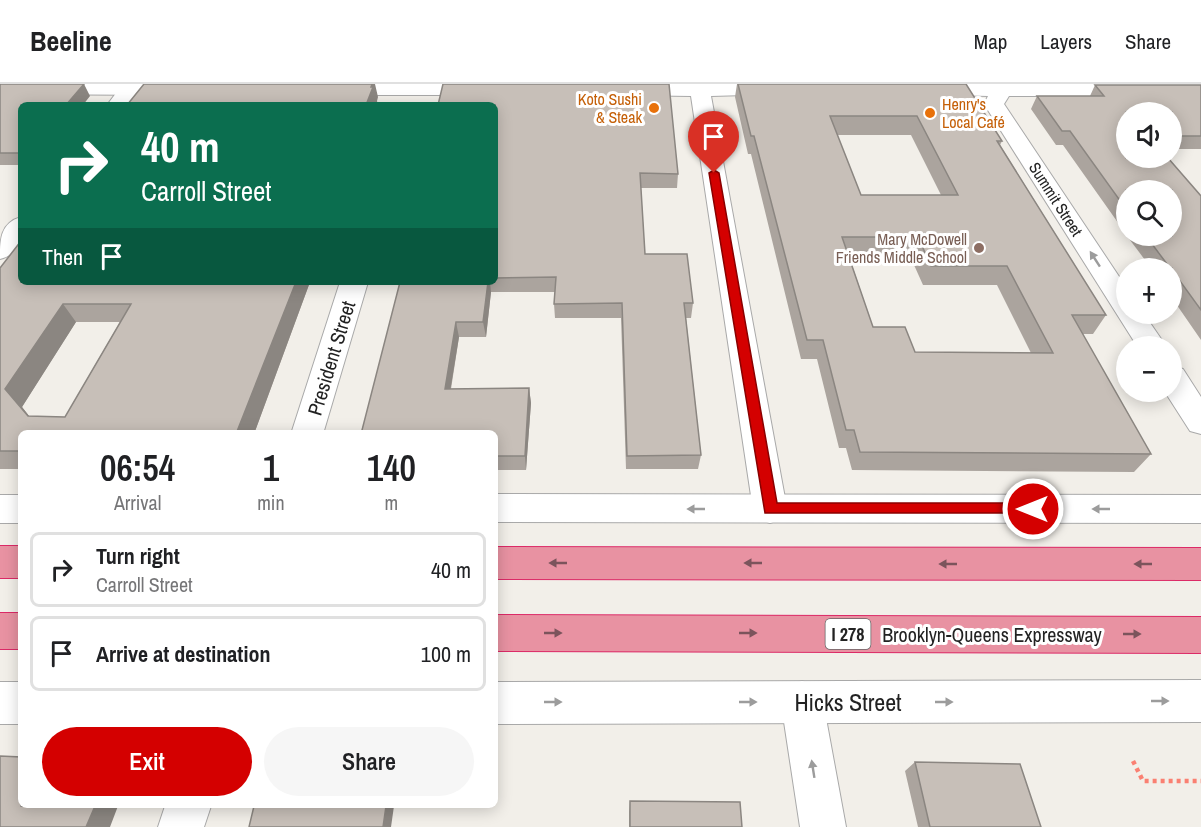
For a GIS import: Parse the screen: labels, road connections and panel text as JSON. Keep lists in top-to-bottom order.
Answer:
{
  "streets": {
    "highway": ["I 278", "Brooklyn-Queens Expressway"],
    "street": ["Summit Street", "President Street", "Hicks Street"]
  },
  "places": ["Koto Sushi & Steak", "Henry's Local Café", "Mary McDowell Friends Middle School"],
  "page": {
    "header": "Beeline",
    "nav": ["Map", "Layers", "Share"],
    "map_buttons": ["+", "−"],
    "turn": ["40 m", "Carroll Street"],
    "then": "Then",
    "eta": [
      "06:54",
      "Arrival",
      "1",
      "min",
      "140",
      "m"
    ],
    "list": [
      {
        "name": "Turn right",
        "note": "Carroll Street",
        "value": "40 m"
      },
      {
        "name": "Arrive at destination",
        "value": "100 m"
      }
    ],
    "buttons": ["Exit", "Share"]
  }
}
